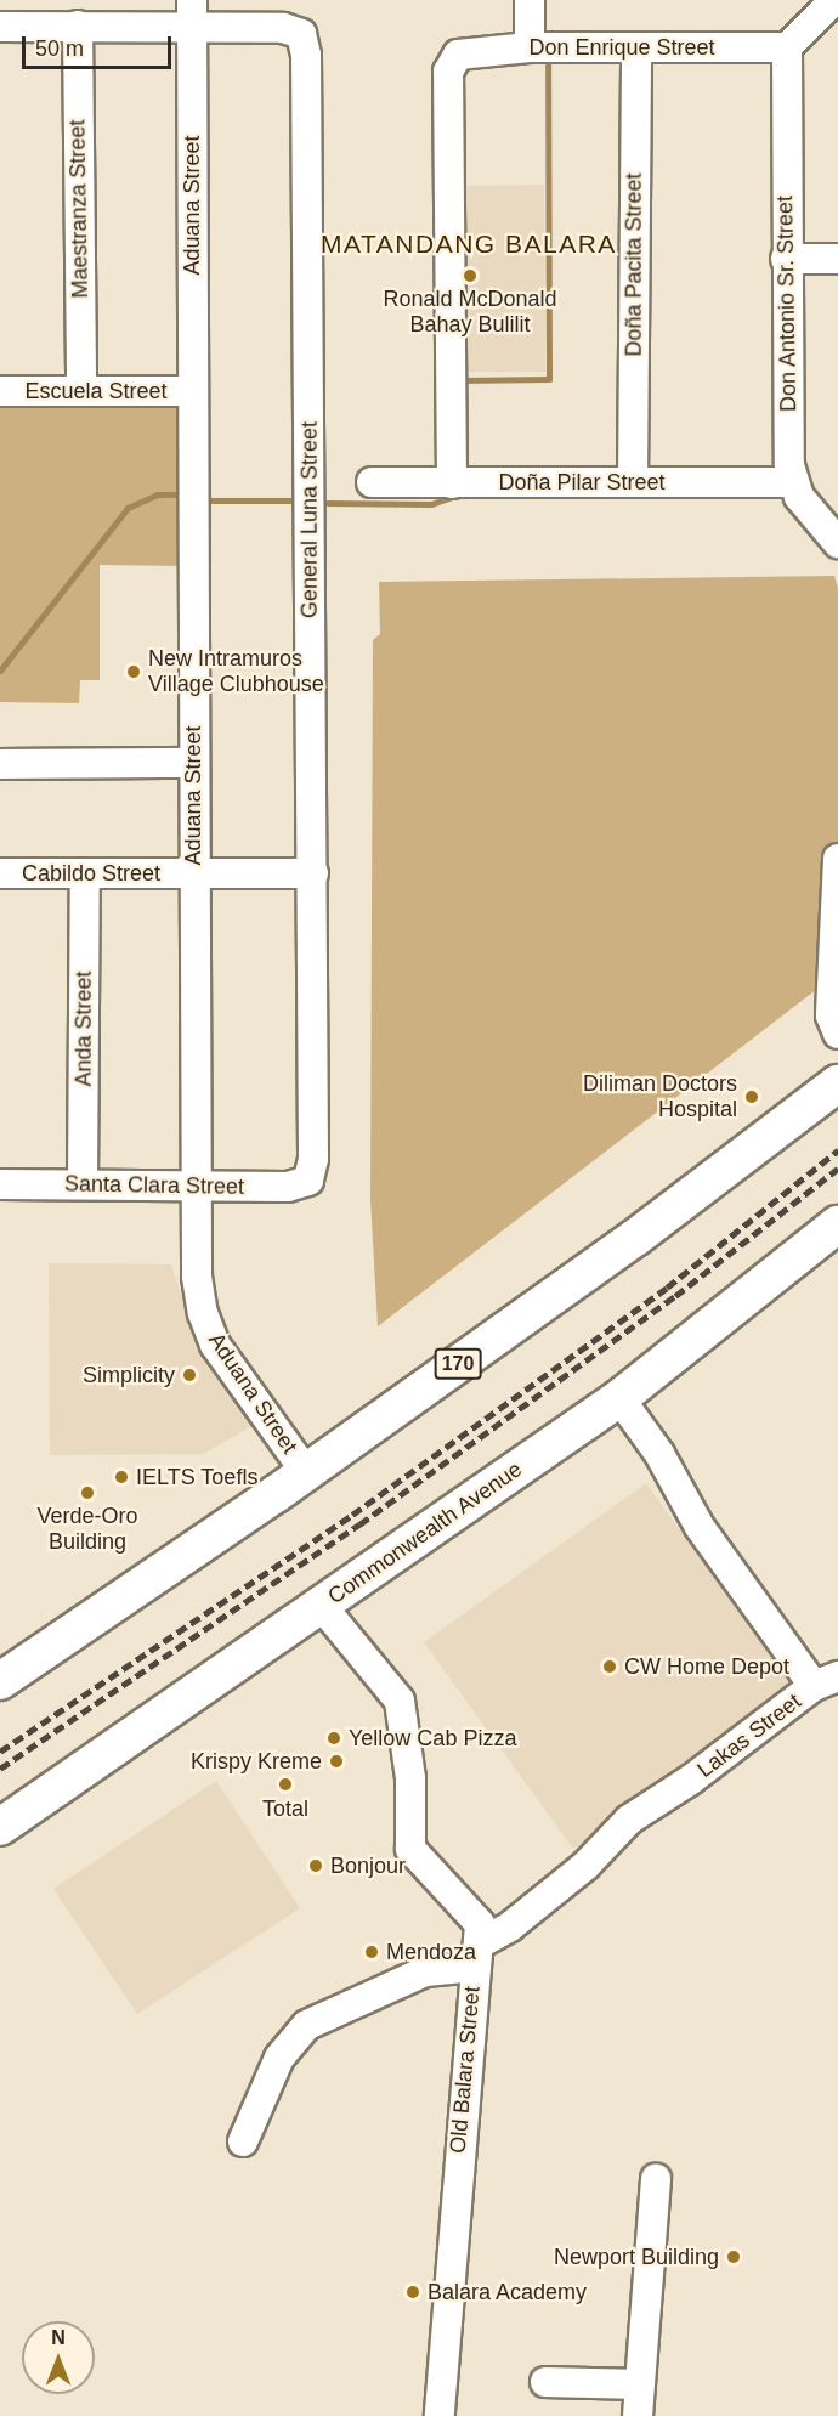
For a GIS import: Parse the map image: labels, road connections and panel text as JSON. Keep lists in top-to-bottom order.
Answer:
{
  "streets": {
    "main road": ["170", "Commonwealth Avenue"],
    "street": [
      "Don Enrique Street",
      "Aduana Street",
      "Maestranza Street",
      "Doña Pacita Street",
      "Don Antonio Sr. Street",
      "Escuela Street",
      "Doña Pilar Street",
      "General Luna Street",
      "Cabildo Street",
      "Anda Street",
      "Santa Clara Street",
      "Lakas Street",
      "Old Balara Street"
    ]
  },
  "crossings": [
    ["Don Enrique Street", "Doña Pacita Street"],
    ["Don Enrique Street", "Don Antonio Sr. Street"],
    ["Don Enrique Street", "Doña Pilar Street"],
    ["Aduana Street", "Escuela Street"],
    ["Aduana Street", "General Luna Street"],
    ["Aduana Street", "Cabildo Street"],
    ["Aduana Street", "Santa Clara Street"],
    ["Aduana Street", "170"],
    ["Maestranza Street", "Escuela Street"],
    ["Doña Pacita Street", "Doña Pilar Street"],
    ["Don Antonio Sr. Street", "Doña Pilar Street"],
    ["General Luna Street", "Cabildo Street"],
    ["General Luna Street", "Santa Clara Street"],
    ["Cabildo Street", "Anda Street"],
    ["Anda Street", "Santa Clara Street"],
    ["Commonwealth Avenue", "Lakas Street"],
    ["Commonwealth Avenue", "Old Balara Street"],
    ["Lakas Street", "Old Balara Street"]
  ],
  "districts": ["MATANDANG BALARA"],
  "places": [
    "Ronald McDonald Bahay Bulilit",
    "New Intramuros Village Clubhouse",
    "Diliman Doctors Hospital",
    "Simplicity",
    "IELTS Toefls",
    "Verde-Oro Building",
    "CW Home Depot",
    "Yellow Cab Pizza",
    "Krispy Kreme",
    "Total",
    "Bonjour",
    "Mendoza",
    "Newport Building",
    "Balara Academy"
  ],
  "scale_bar": "50 m",
  "north": "top"
}
